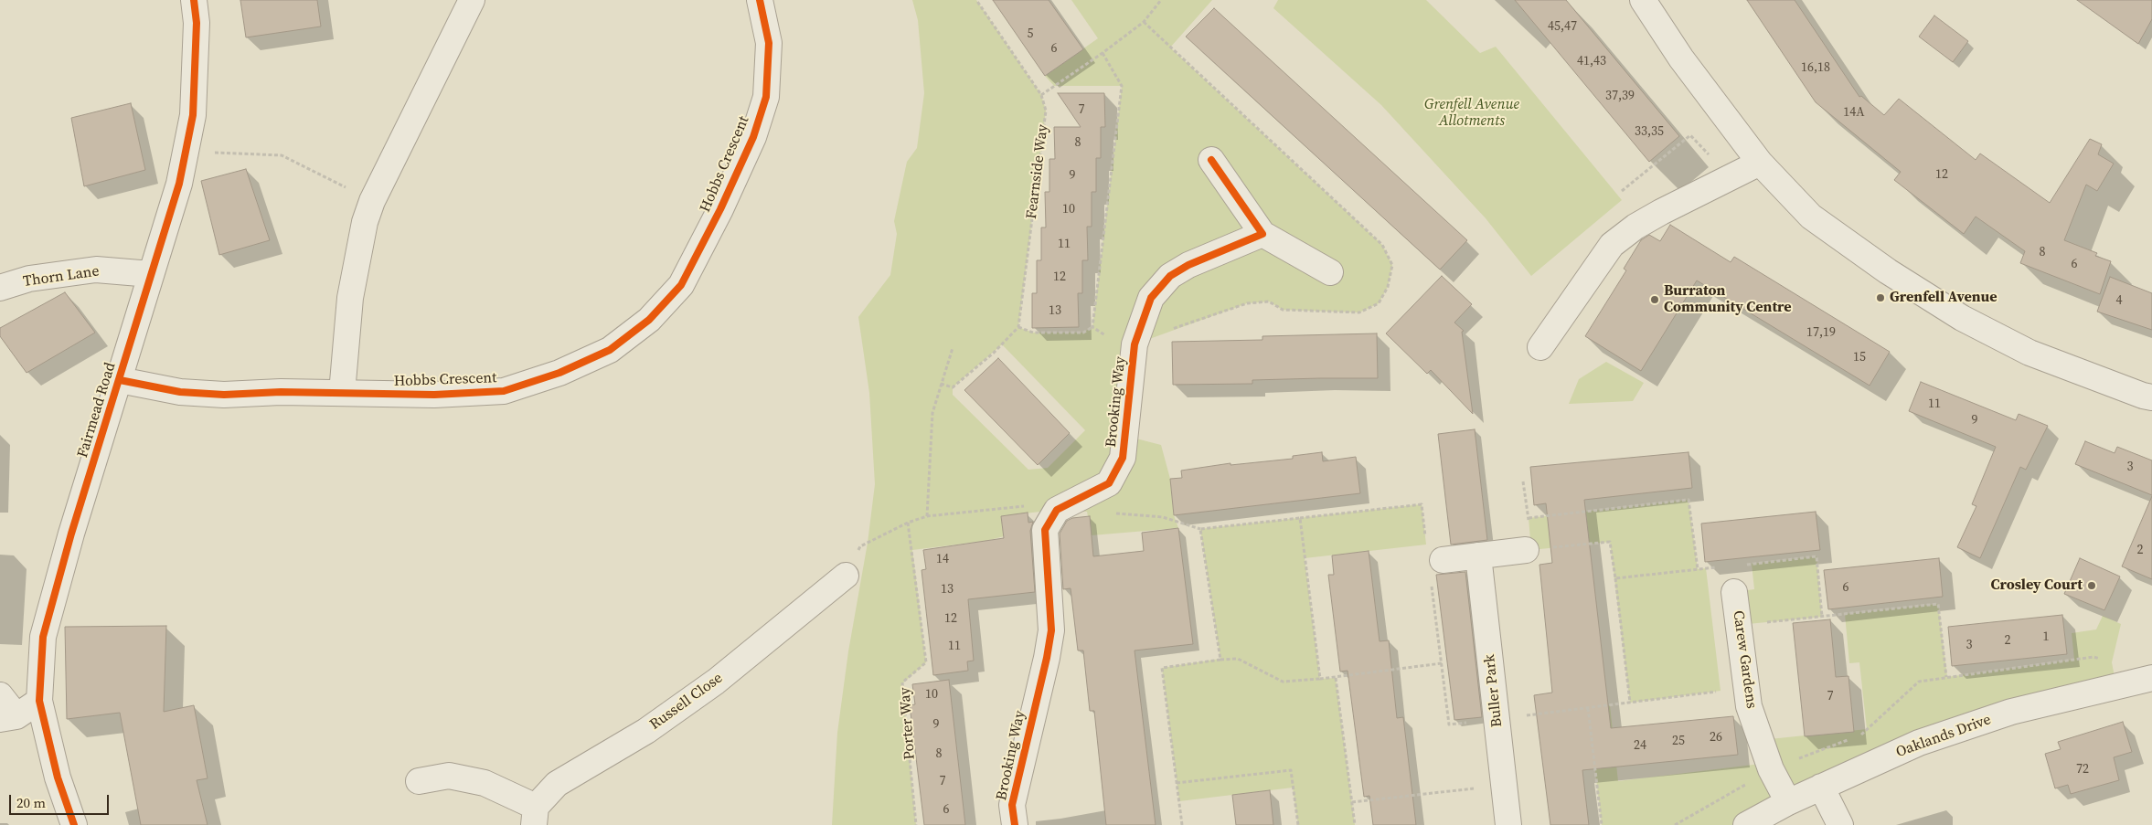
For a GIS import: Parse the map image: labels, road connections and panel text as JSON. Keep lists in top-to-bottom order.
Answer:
{
  "streets": {
    "street": [
      "Hobbs Crescent",
      "Thorn Lane",
      "Brooking Way",
      "Fairmead Road",
      "Carew Gardens",
      "Buller Park",
      "Russell Close",
      "Oaklands Drive"
    ],
    "path": ["Fearnside Way", "Porter Way"]
  },
  "crossings": [
    ["Hobbs Crescent", "Fairmead Road"],
    ["Thorn Lane", "Fairmead Road"],
    ["Carew Gardens", "Oaklands Drive"]
  ],
  "parks": ["Grenfell Avenue Allotments"],
  "places": ["Grenfell Avenue", "Burraton Community Centre", "Crosley Court"],
  "house_numbers": [
    "45,47",
    "5",
    "6",
    "41,43",
    "16,18",
    "37,39",
    "7",
    "14A",
    "33,35",
    "8",
    "12",
    "9",
    "10",
    "11",
    "8",
    "6",
    "12",
    "4",
    "13",
    "17,19",
    "15",
    "11",
    "9",
    "3",
    "2",
    "14",
    "6",
    "13",
    "12",
    "1",
    "2",
    "3",
    "11",
    "10",
    "7",
    "9",
    "26",
    "25",
    "24",
    "8",
    "72",
    "7",
    "6"
  ],
  "scale_bar": "20 m"
}
